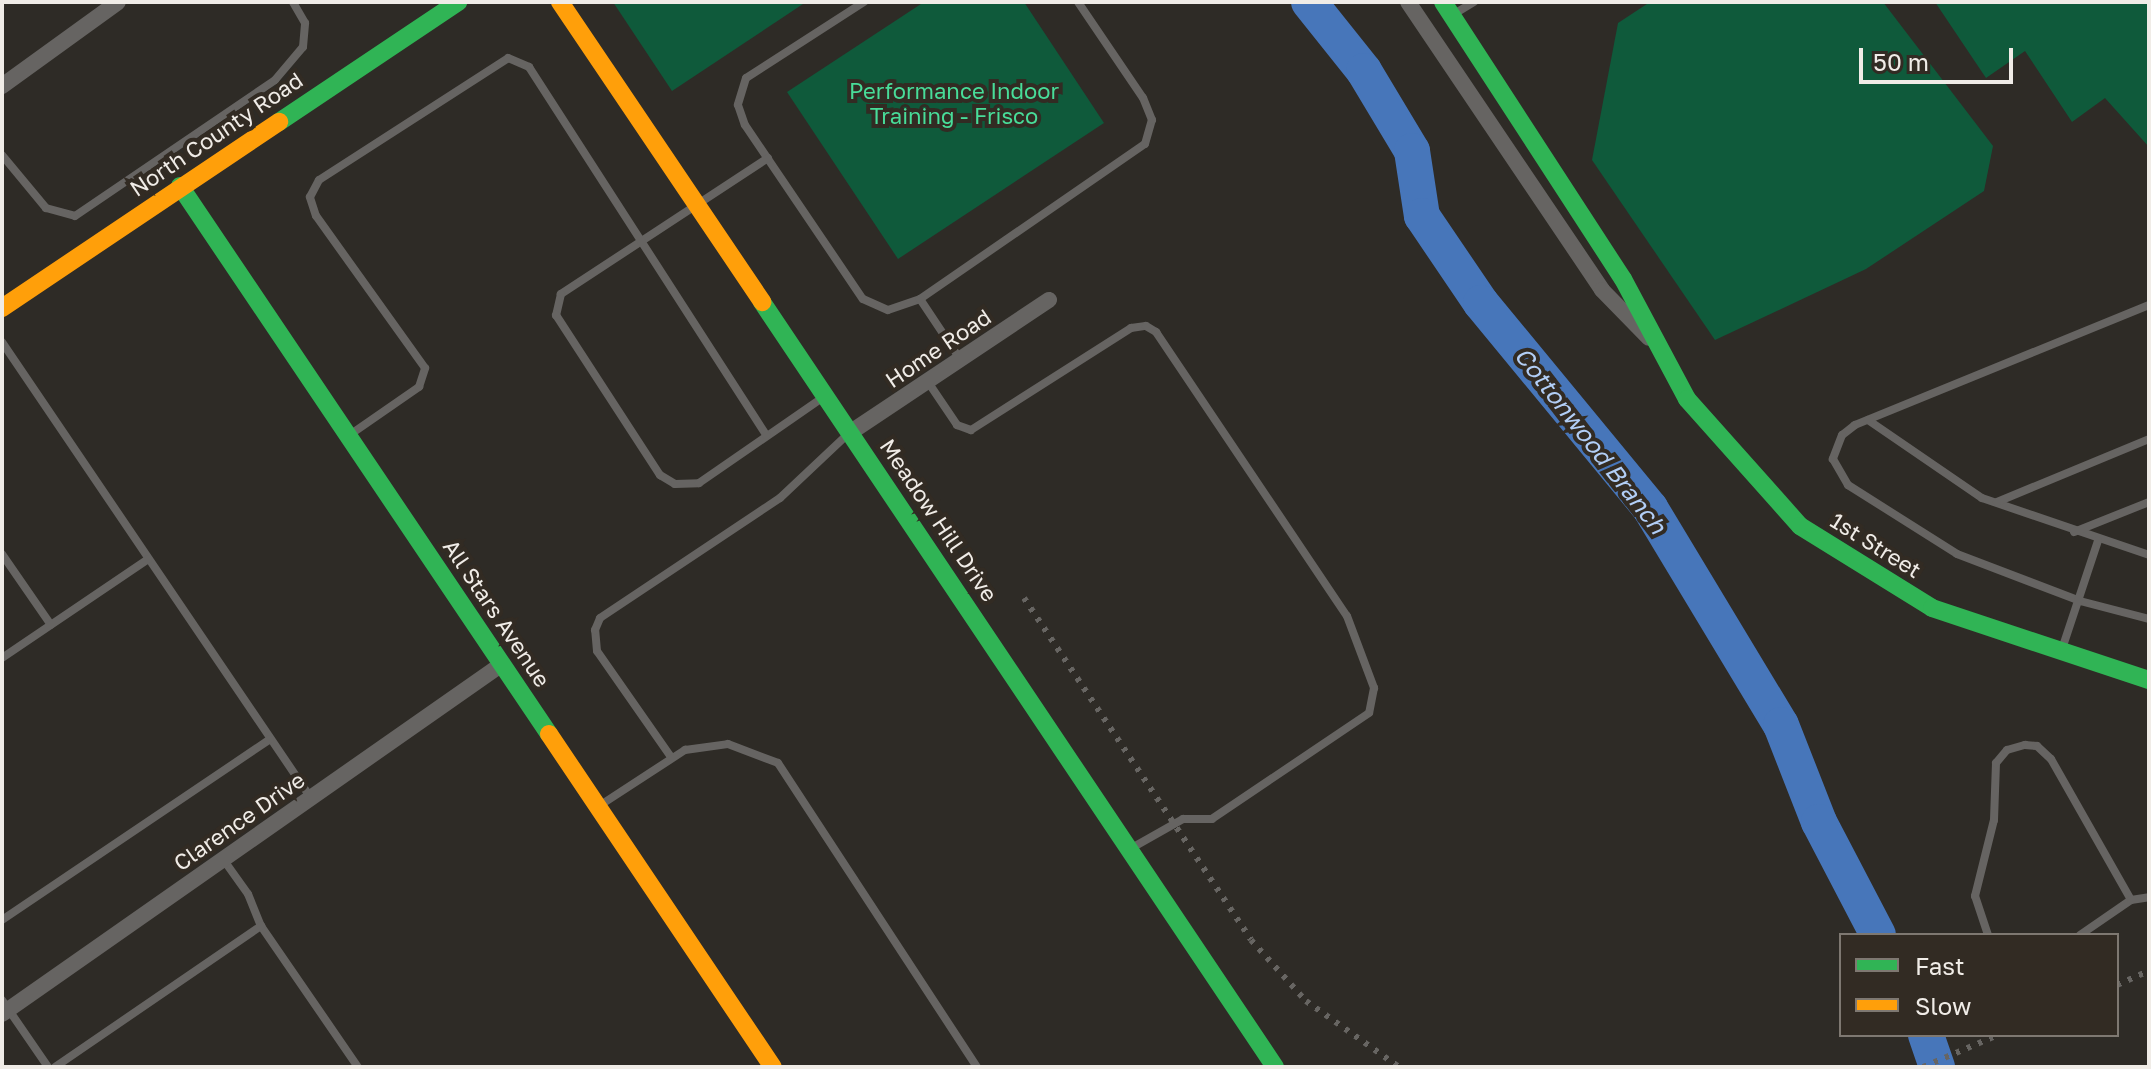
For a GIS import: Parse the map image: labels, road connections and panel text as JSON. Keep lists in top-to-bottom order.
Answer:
{
  "streets": {
    "street": [
      "North County Road",
      "Home Road",
      "Meadow Hill Drive",
      "1st Street",
      "All Stars Avenue",
      "Clarence Drive"
    ]
  },
  "crossings": [
    ["North County Road", "All Stars Avenue"],
    ["Home Road", "Meadow Hill Drive"],
    ["All Stars Avenue", "Clarence Drive"]
  ],
  "water": ["Cottonwood Branch"],
  "parks": ["Performance Indoor Training - Frisco"],
  "legend": ["Fast", "Slow"],
  "scale_bar": "50 m"
}
